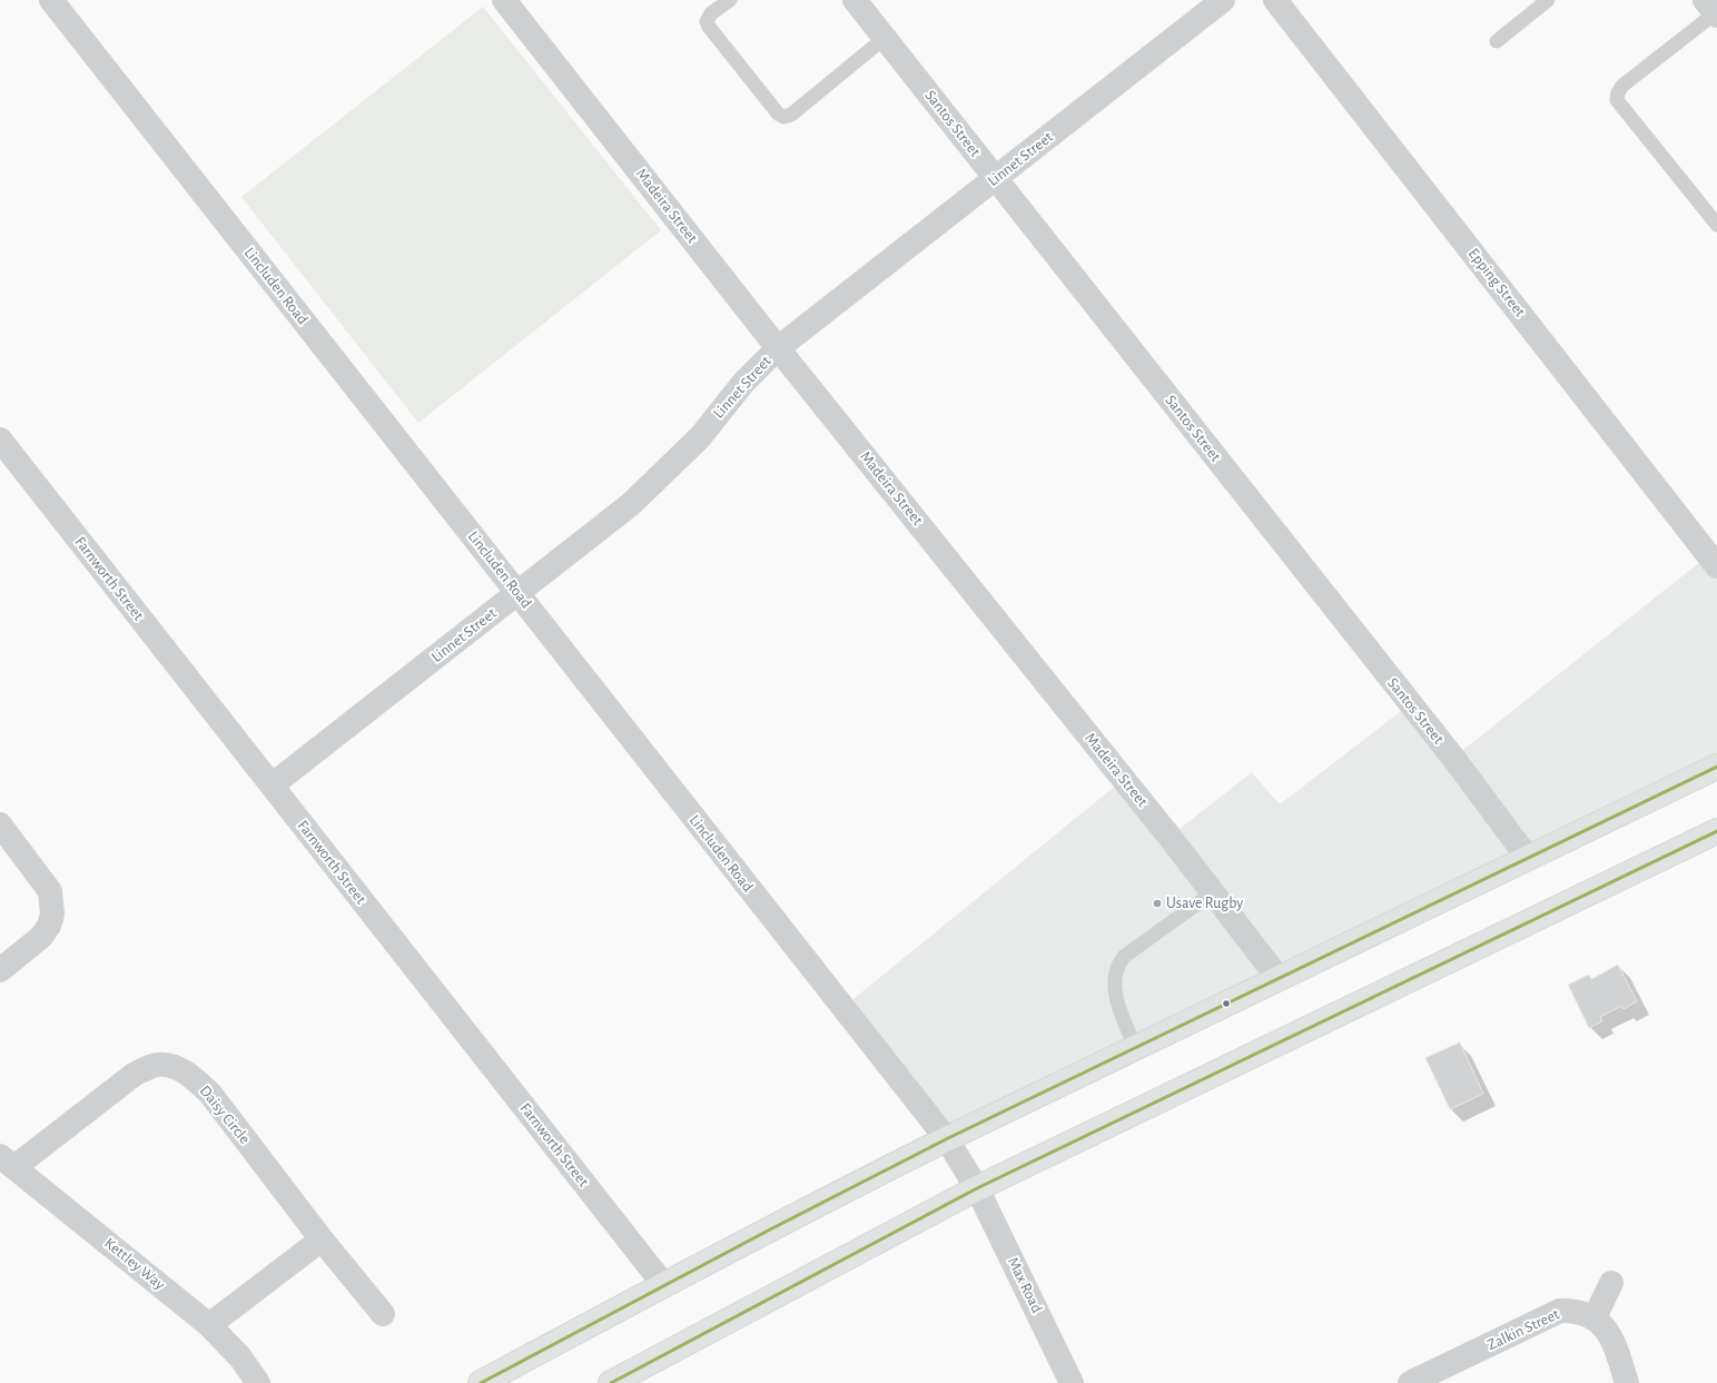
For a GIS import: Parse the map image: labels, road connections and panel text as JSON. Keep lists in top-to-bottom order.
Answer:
{
  "streets": {
    "street": [
      "Santos Street",
      "Linnet Street",
      "Madeira Street",
      "Epping Street",
      "Lincluden Road",
      "Farnworth Street",
      "Daisy Circle",
      "Kettley Way",
      "Max Road",
      "Zalkin Street"
    ]
  },
  "crossings": [
    ["Santos Street", "Linnet Street"],
    ["Linnet Street", "Madeira Street"],
    ["Linnet Street", "Lincluden Road"],
    ["Linnet Street", "Farnworth Street"],
    ["Lincluden Road", "Max Road"],
    ["Daisy Circle", "Kettley Way"]
  ],
  "places": ["Usave Rugby"]
}
